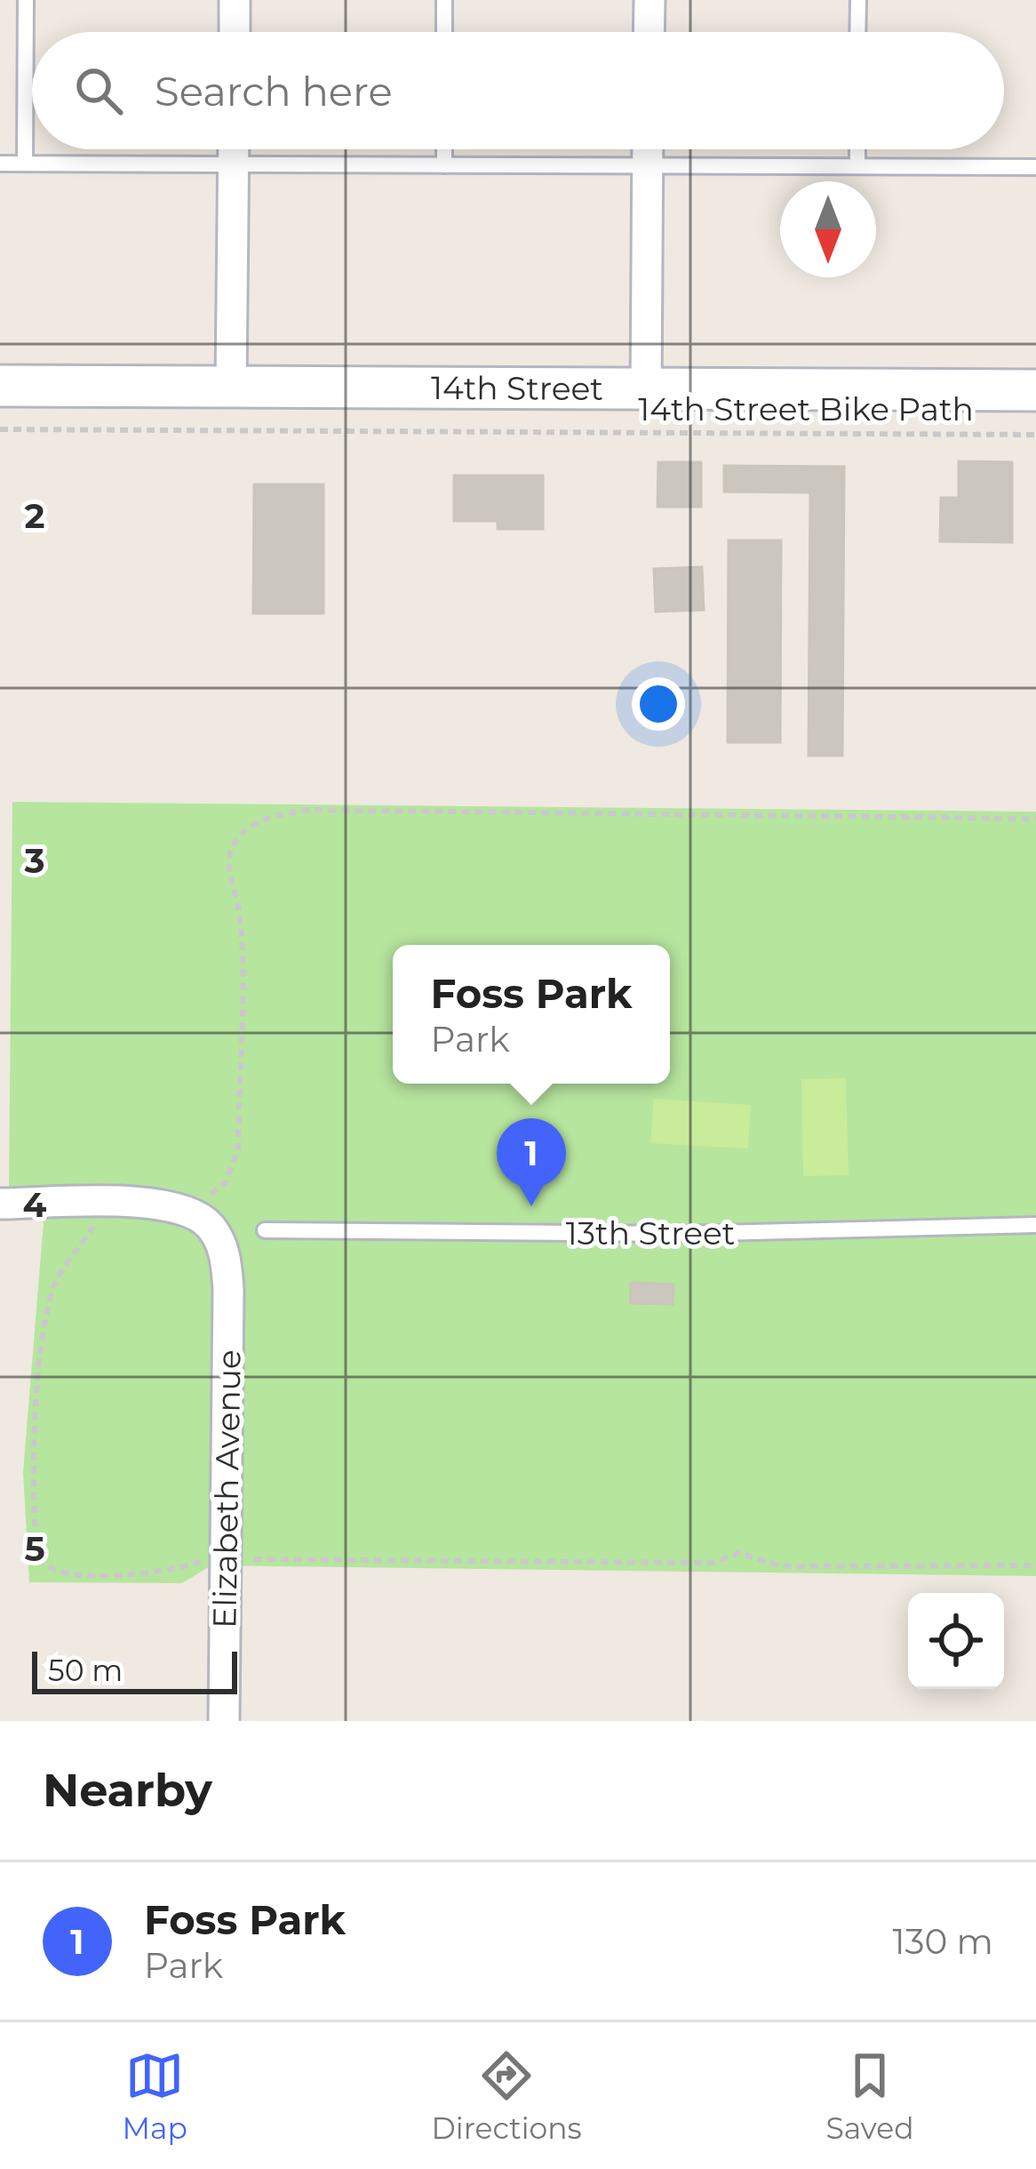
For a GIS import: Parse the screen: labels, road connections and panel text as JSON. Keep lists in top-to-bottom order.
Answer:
{
  "streets": {
    "street": ["14th Street", "Elizabeth Avenue"],
    "lane": ["13th Street"],
    "path": ["14th Street Bike Path"]
  },
  "scale_bar": "50 m",
  "north": "bottom",
  "page": {
    "search": "Search here",
    "popup": ["Foss Park", "Park"],
    "pins": "1",
    "scale": "50 m",
    "heading": "Nearby",
    "list": [
      {
        "mark": "1",
        "name": "Foss Park",
        "note": "Park",
        "value": "130 m"
      }
    ],
    "nav": ["Map", "Directions", "Saved"]
  },
  "grid": {
    "rows": [
      "2",
      "3",
      "4",
      "5"
    ]
  }
}
